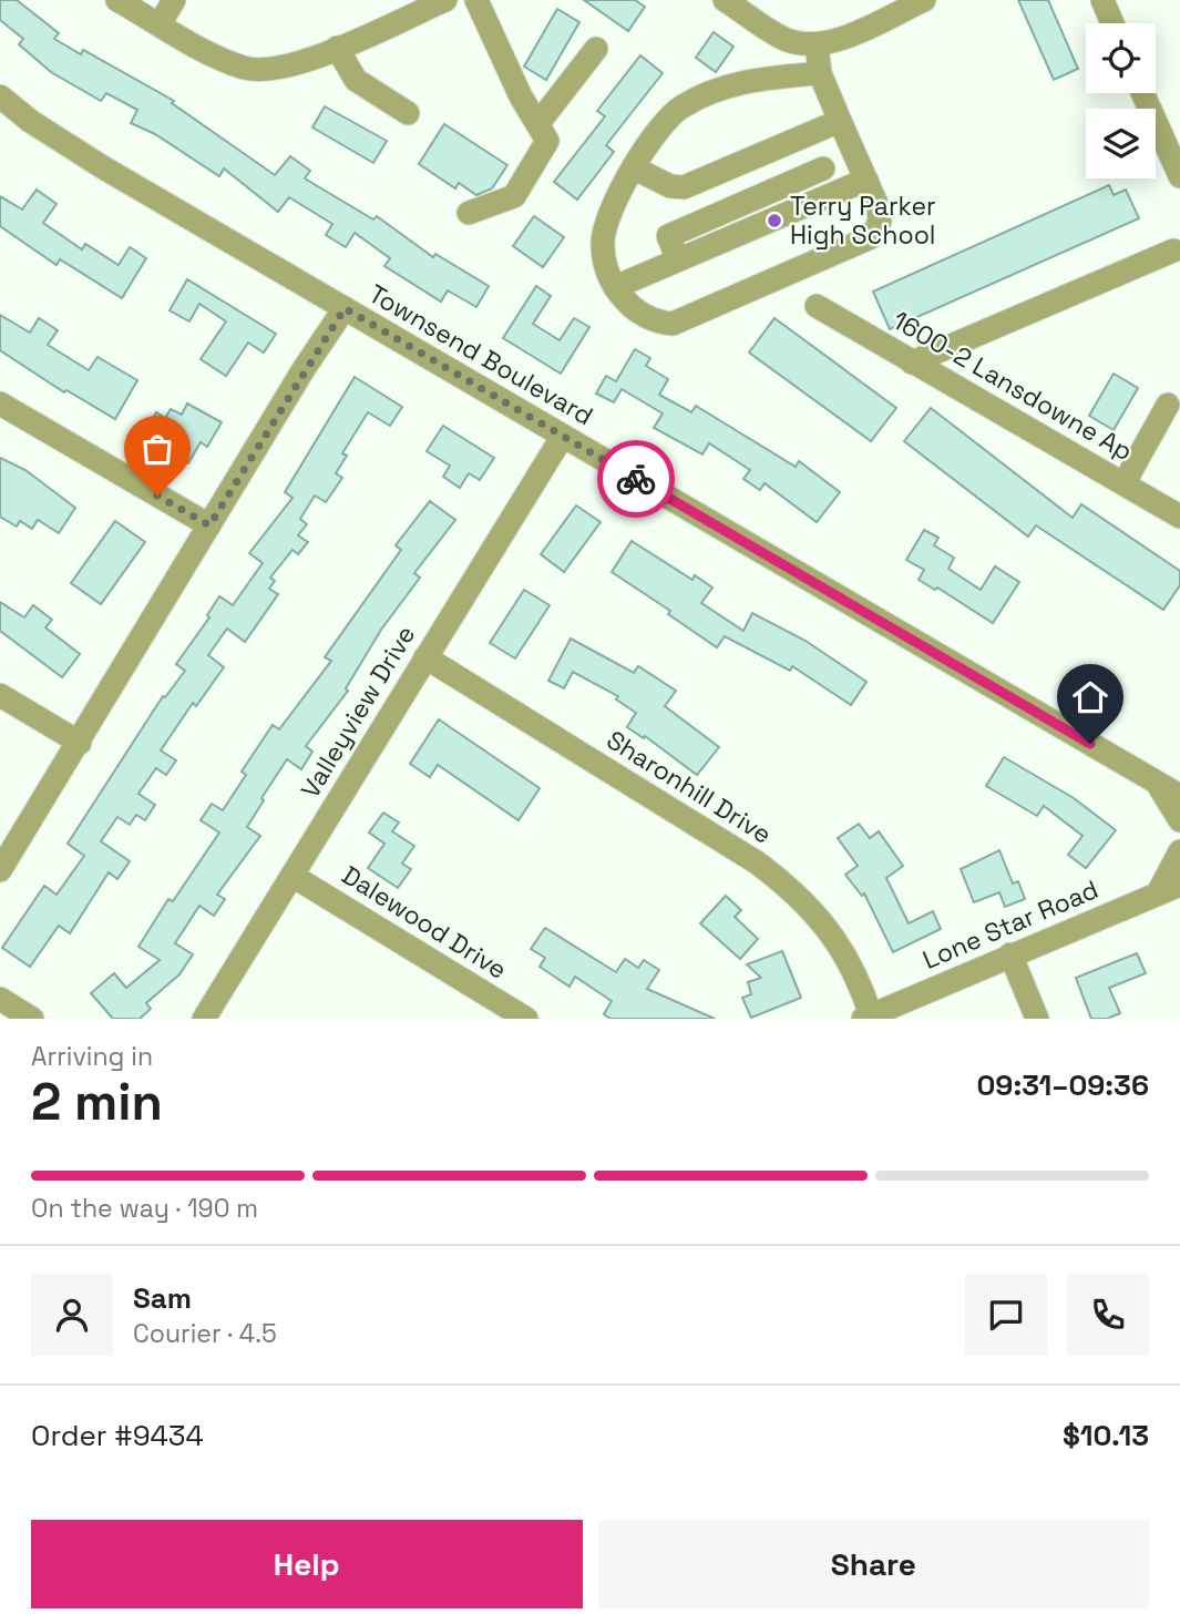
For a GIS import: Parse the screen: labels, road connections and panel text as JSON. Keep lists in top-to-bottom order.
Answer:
{
  "streets": {
    "street": [
      "Townsend Boulevard",
      "1600-2 Lansdowne Ap",
      "Valleyview Drive",
      "Sharonhill Drive",
      "Dalewood Drive",
      "Lone Star Road"
    ]
  },
  "crossings": [
    ["Townsend Boulevard", "Valleyview Drive"],
    ["Valleyview Drive", "Sharonhill Drive"],
    ["Valleyview Drive", "Dalewood Drive"],
    ["Sharonhill Drive", "Lone Star Road"]
  ],
  "places": ["Terry Parker High School"],
  "page": {
    "heading": ["2 min", "Arriving in", "09:31–09:36"],
    "panel": [
      "Sam",
      "Courier · 4.5",
      "Order #9434",
      "$10.13"
    ],
    "bar": "On the way · 190 m",
    "buttons": ["Help", "Share"]
  }
}
